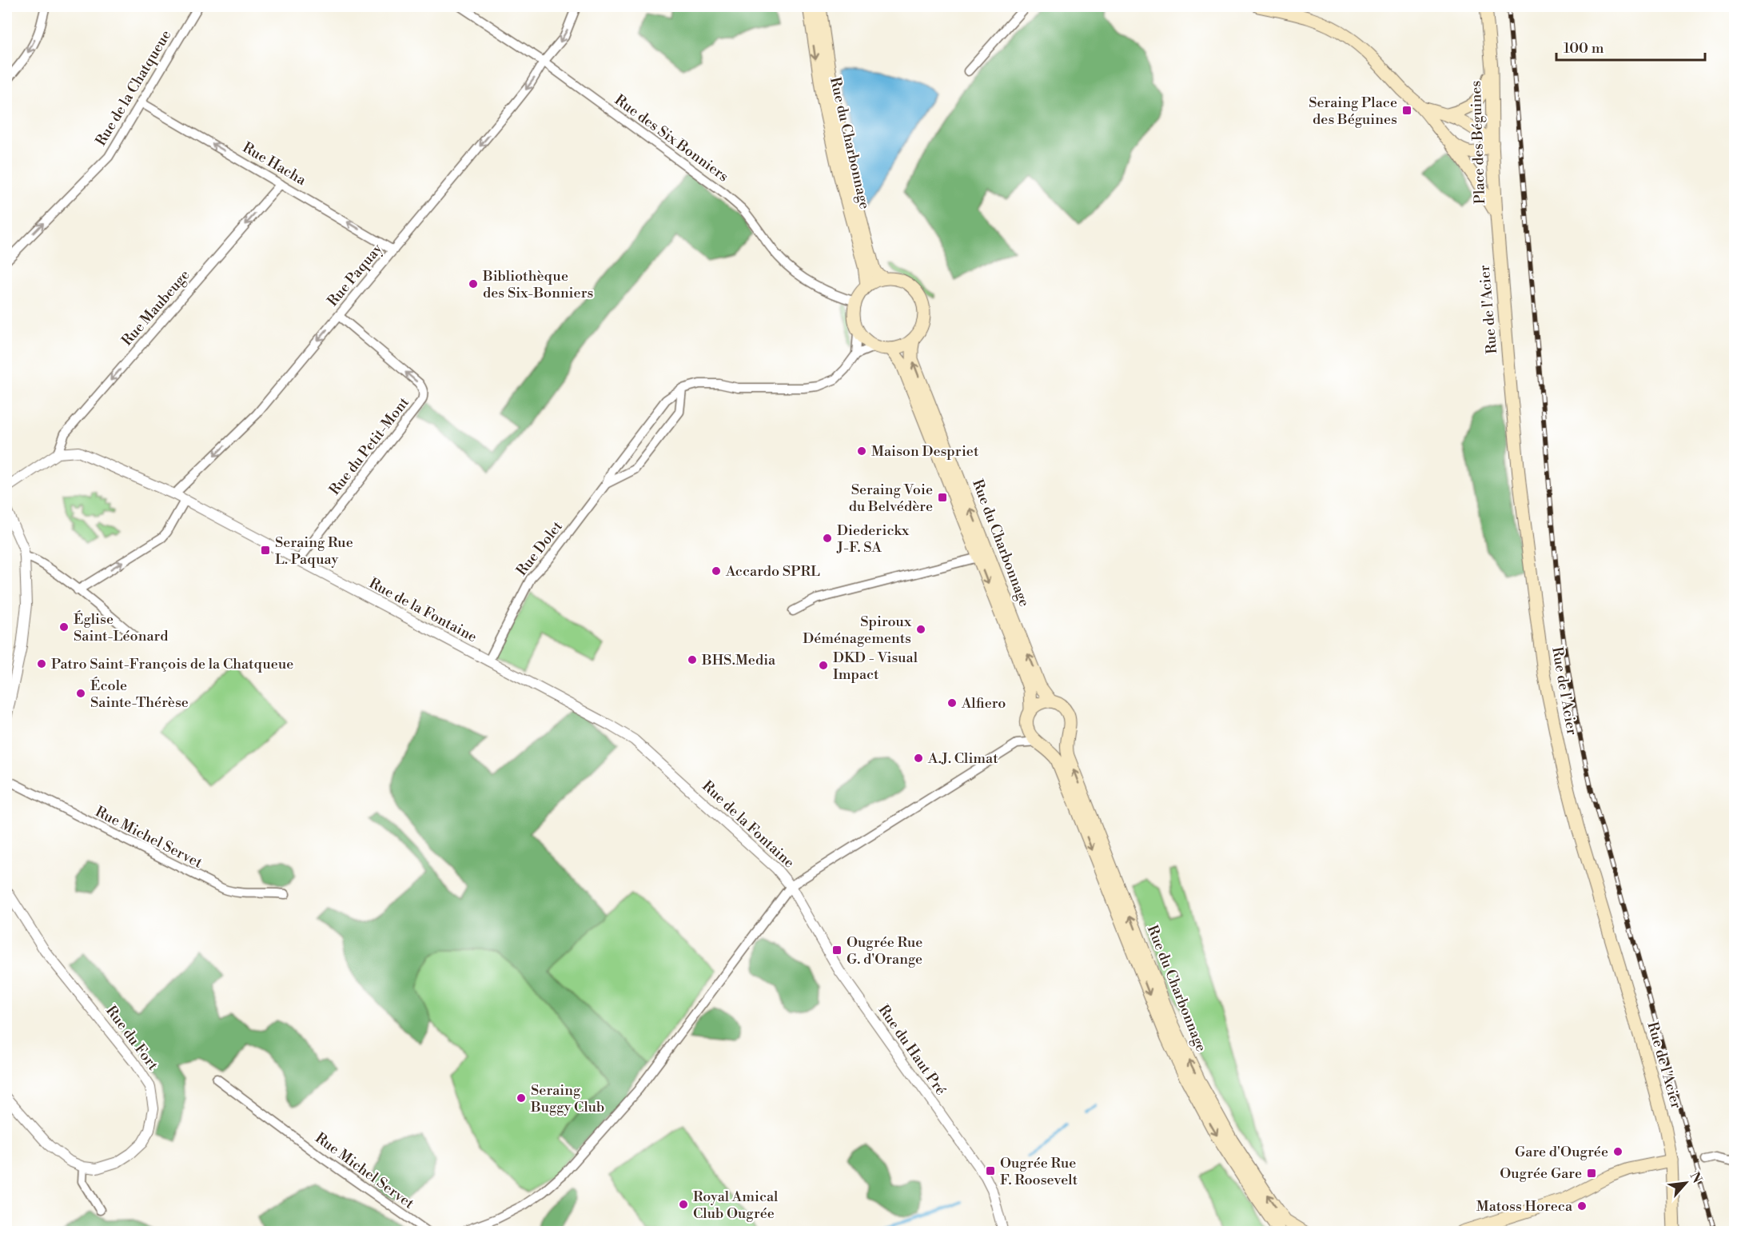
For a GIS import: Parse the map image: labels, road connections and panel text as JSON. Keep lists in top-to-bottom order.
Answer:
{
  "streets": {
    "main road": ["Place des Béguines", "Rue du Charbonnage", "Rue de l'Acier"],
    "street": [
      "Rue de la Chatqueue",
      "Rue des Six Bonniers",
      "Rue Hacha",
      "Rue Paquay",
      "Rue Maubeuge",
      "Rue du Petit-Mont",
      "Rue Dolet",
      "Rue de la Fontaine",
      "Rue Michel Servet",
      "Rue du Fort",
      "Rue du Haut Pré"
    ]
  },
  "crossings": [
    ["Rue de la Chatqueue", "Rue Hacha"],
    ["Rue des Six Bonniers", "Rue du Charbonnage"],
    ["Rue des Six Bonniers", "Rue Paquay"],
    ["Rue des Six Bonniers", "Rue Dolet"],
    ["Place des Béguines", "Rue de l'Acier"],
    ["Rue du Charbonnage", "Rue Dolet"],
    ["Rue Hacha", "Rue Paquay"],
    ["Rue Hacha", "Rue Maubeuge"],
    ["Rue Paquay", "Rue du Petit-Mont"],
    ["Rue Paquay", "Rue de la Fontaine"],
    ["Rue Maubeuge", "Rue de la Fontaine"],
    ["Rue du Petit-Mont", "Rue de la Fontaine"],
    ["Rue Dolet", "Rue de la Fontaine"],
    ["Rue de la Fontaine", "Rue du Haut Pré"]
  ],
  "one_way": [
    "Rue de la Chatqueue",
    "Rue Hacha",
    "Rue Paquay",
    "Rue Maubeuge"
  ],
  "places": {
    "transit": [
      "Seraing Place des Béguines",
      "Seraing Voie du Belvédère",
      "Seraing Rue L. Paquay",
      "Ougrée Rue G. d'Orange",
      "Ougrée Rue F. Roosevelt",
      "Ougrée Gare"
    ],
    "other": [
      "Bibliothèque des Six-Bonniers",
      "Maison Despriet",
      "Diederickx J-F. SA",
      "Accardo SPRL",
      "Église Saint-Léonard",
      "Spiroux Déménagements",
      "BHS.Media",
      "Patro Saint-François de la Chatqueue",
      "DKD - Visual Impact",
      "École Sainte-Thérèse",
      "Alfiero",
      "A.J. Climat",
      "Seraing Buggy Club",
      "Gare d'Ougrée",
      "Royal Amical Club Ougrée",
      "Matoss Horeca"
    ]
  },
  "scale_bar": "100 m",
  "north": "top right"
}
